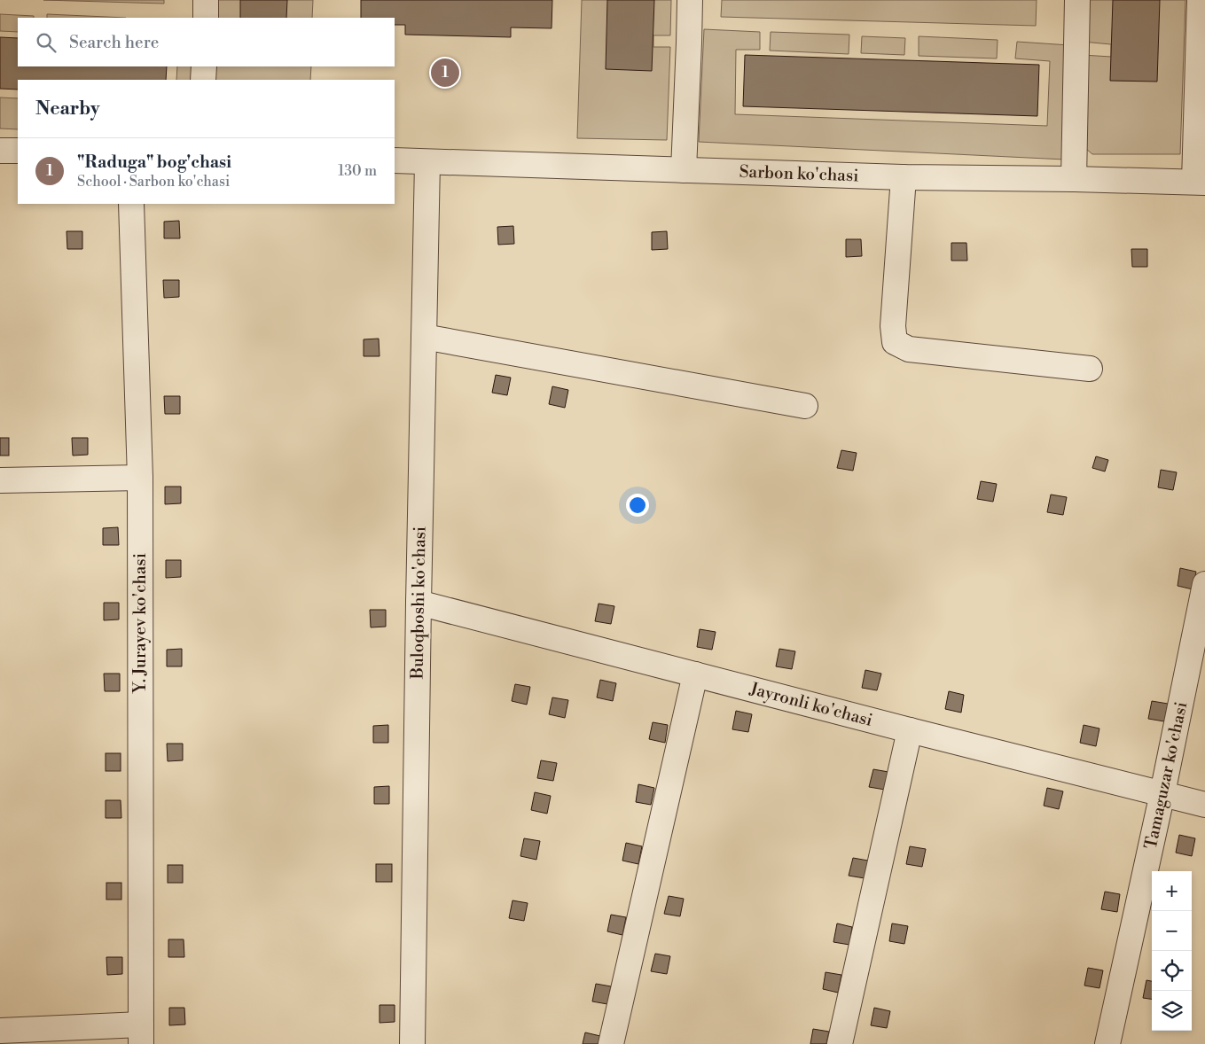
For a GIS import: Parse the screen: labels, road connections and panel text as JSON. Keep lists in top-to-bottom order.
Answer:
{
  "streets": {
    "street": [
      "Sarbon ko'chasi",
      "Buloqboshi ko'chasi",
      "Y. Jurayev ko'chasi",
      "Jayronli ko'chasi",
      "Tamaguzar ko'chasi"
    ]
  },
  "crossings": [
    ["Sarbon ko'chasi", "Buloqboshi ko'chasi"],
    ["Buloqboshi ko'chasi", "Jayronli ko'chasi"],
    ["Jayronli ko'chasi", "Tamaguzar ko'chasi"]
  ],
  "page": {
    "search": "Search here",
    "pins": "1",
    "heading": "Nearby",
    "list": [
      {
        "mark": "1",
        "name": "\"Raduga\" bog'chasi",
        "note": "School · Sarbon ko'chasi",
        "value": "130 m"
      }
    ],
    "map_buttons": ["+", "−"]
  }
}
